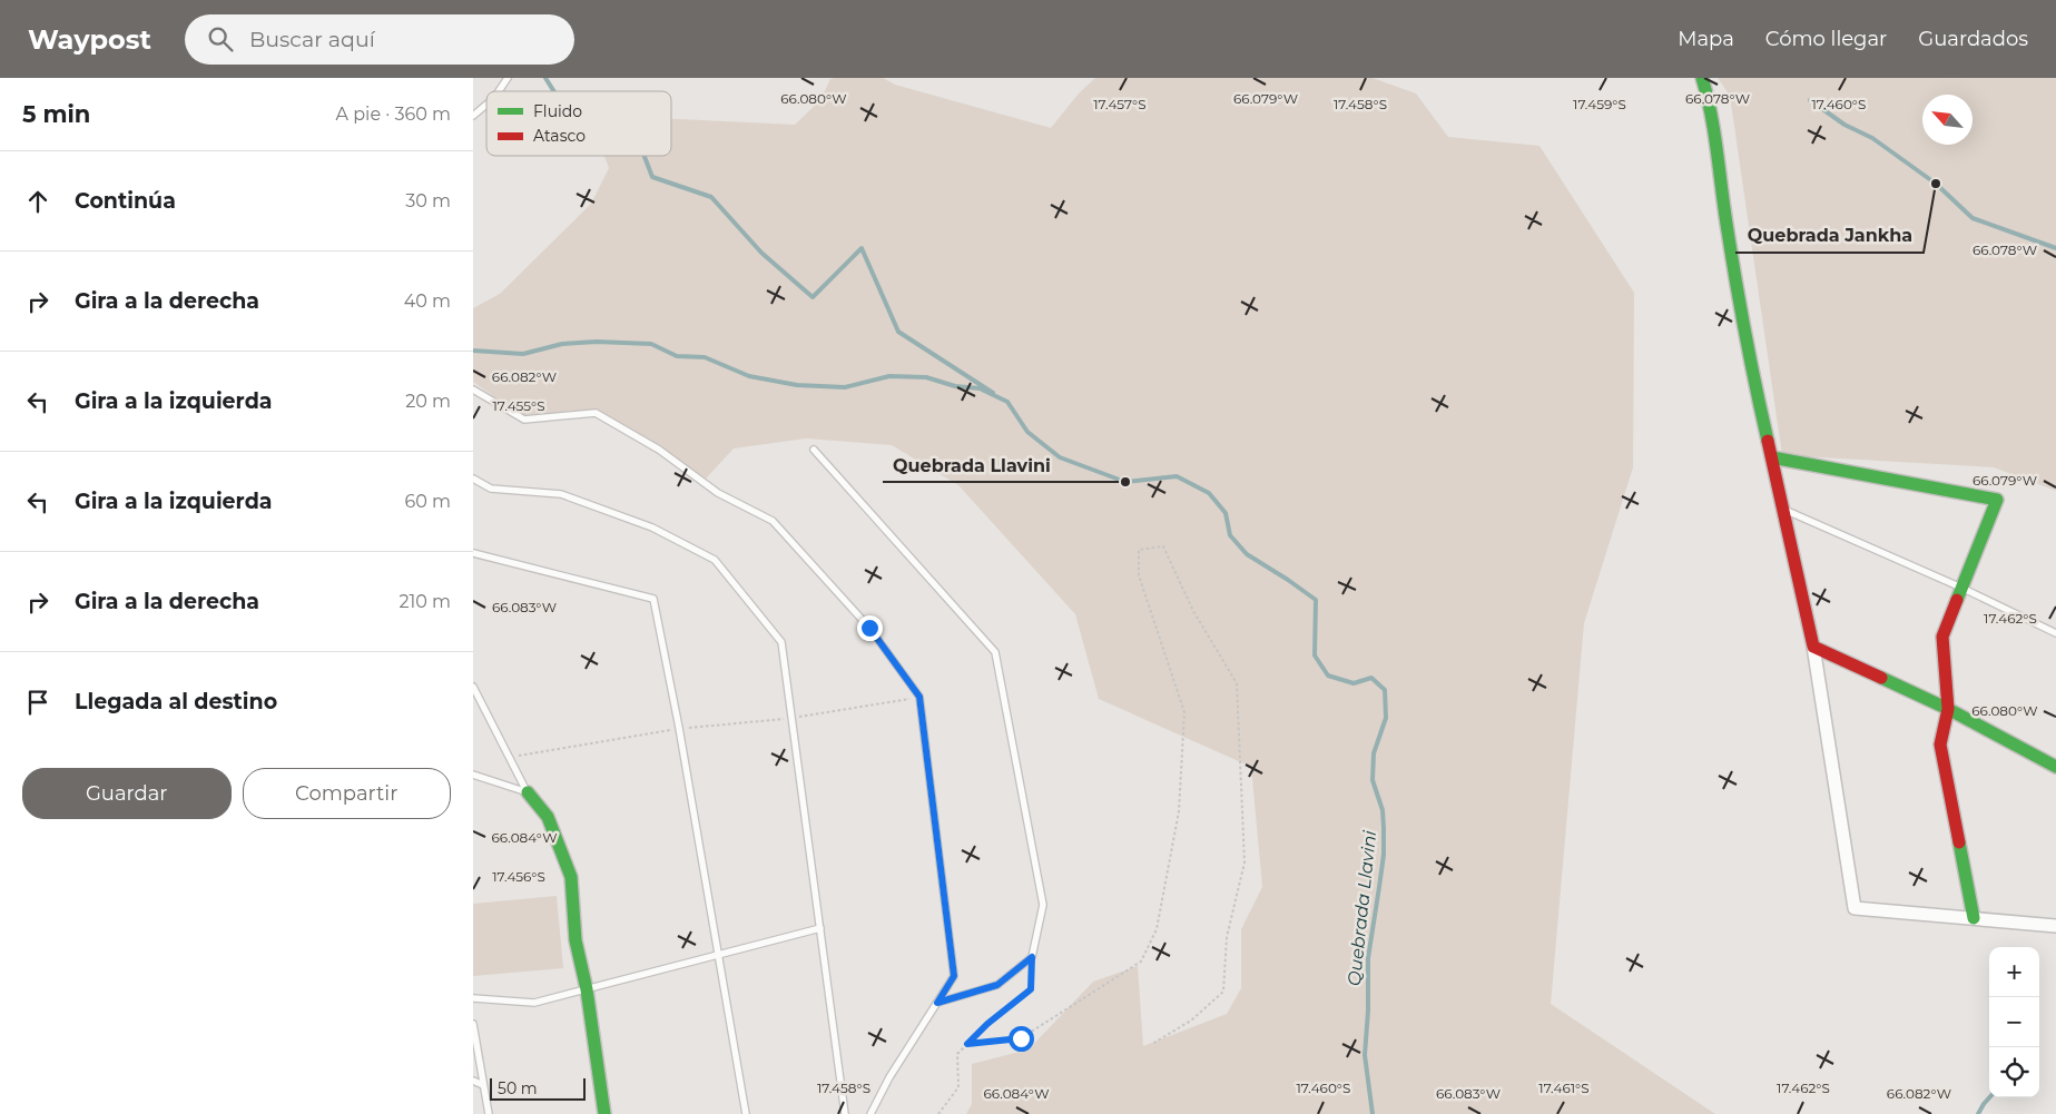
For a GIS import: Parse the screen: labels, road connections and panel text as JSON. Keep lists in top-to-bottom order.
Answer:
{
  "water": ["Quebrada Llavini"],
  "places": ["Quebrada Jankha", "Quebrada Llavini"],
  "legend": ["Fluido", "Atasco"],
  "scale_bar": "50 m",
  "north": "top left",
  "page": {
    "header": "Waypost",
    "search": "Buscar aquí",
    "nav": ["Mapa", "Cómo llegar", "Guardados"],
    "heading": ["5 min", "A pie · 360 m"],
    "list": [
      ["Continúa", "30 m"],
      ["Gira a la derecha", "40 m"],
      ["Gira a la izquierda", "20 m"],
      ["Gira a la izquierda", "60 m"],
      ["Gira a la derecha", "210 m"],
      "Llegada al destino"
    ],
    "buttons": ["Guardar", "Compartir"],
    "map_buttons": ["+", "−"],
    "scale": "50 m"
  },
  "coordinates": [
    "66.080°W",
    "66.079°W",
    "66.078°W",
    "17.457°S",
    "17.458°S",
    "17.459°S",
    "17.460°S",
    "66.082°W",
    "17.455°S",
    "66.083°W",
    "17.462°S",
    "66.084°W",
    "17.456°S",
    "17.461°S"
  ]
}
